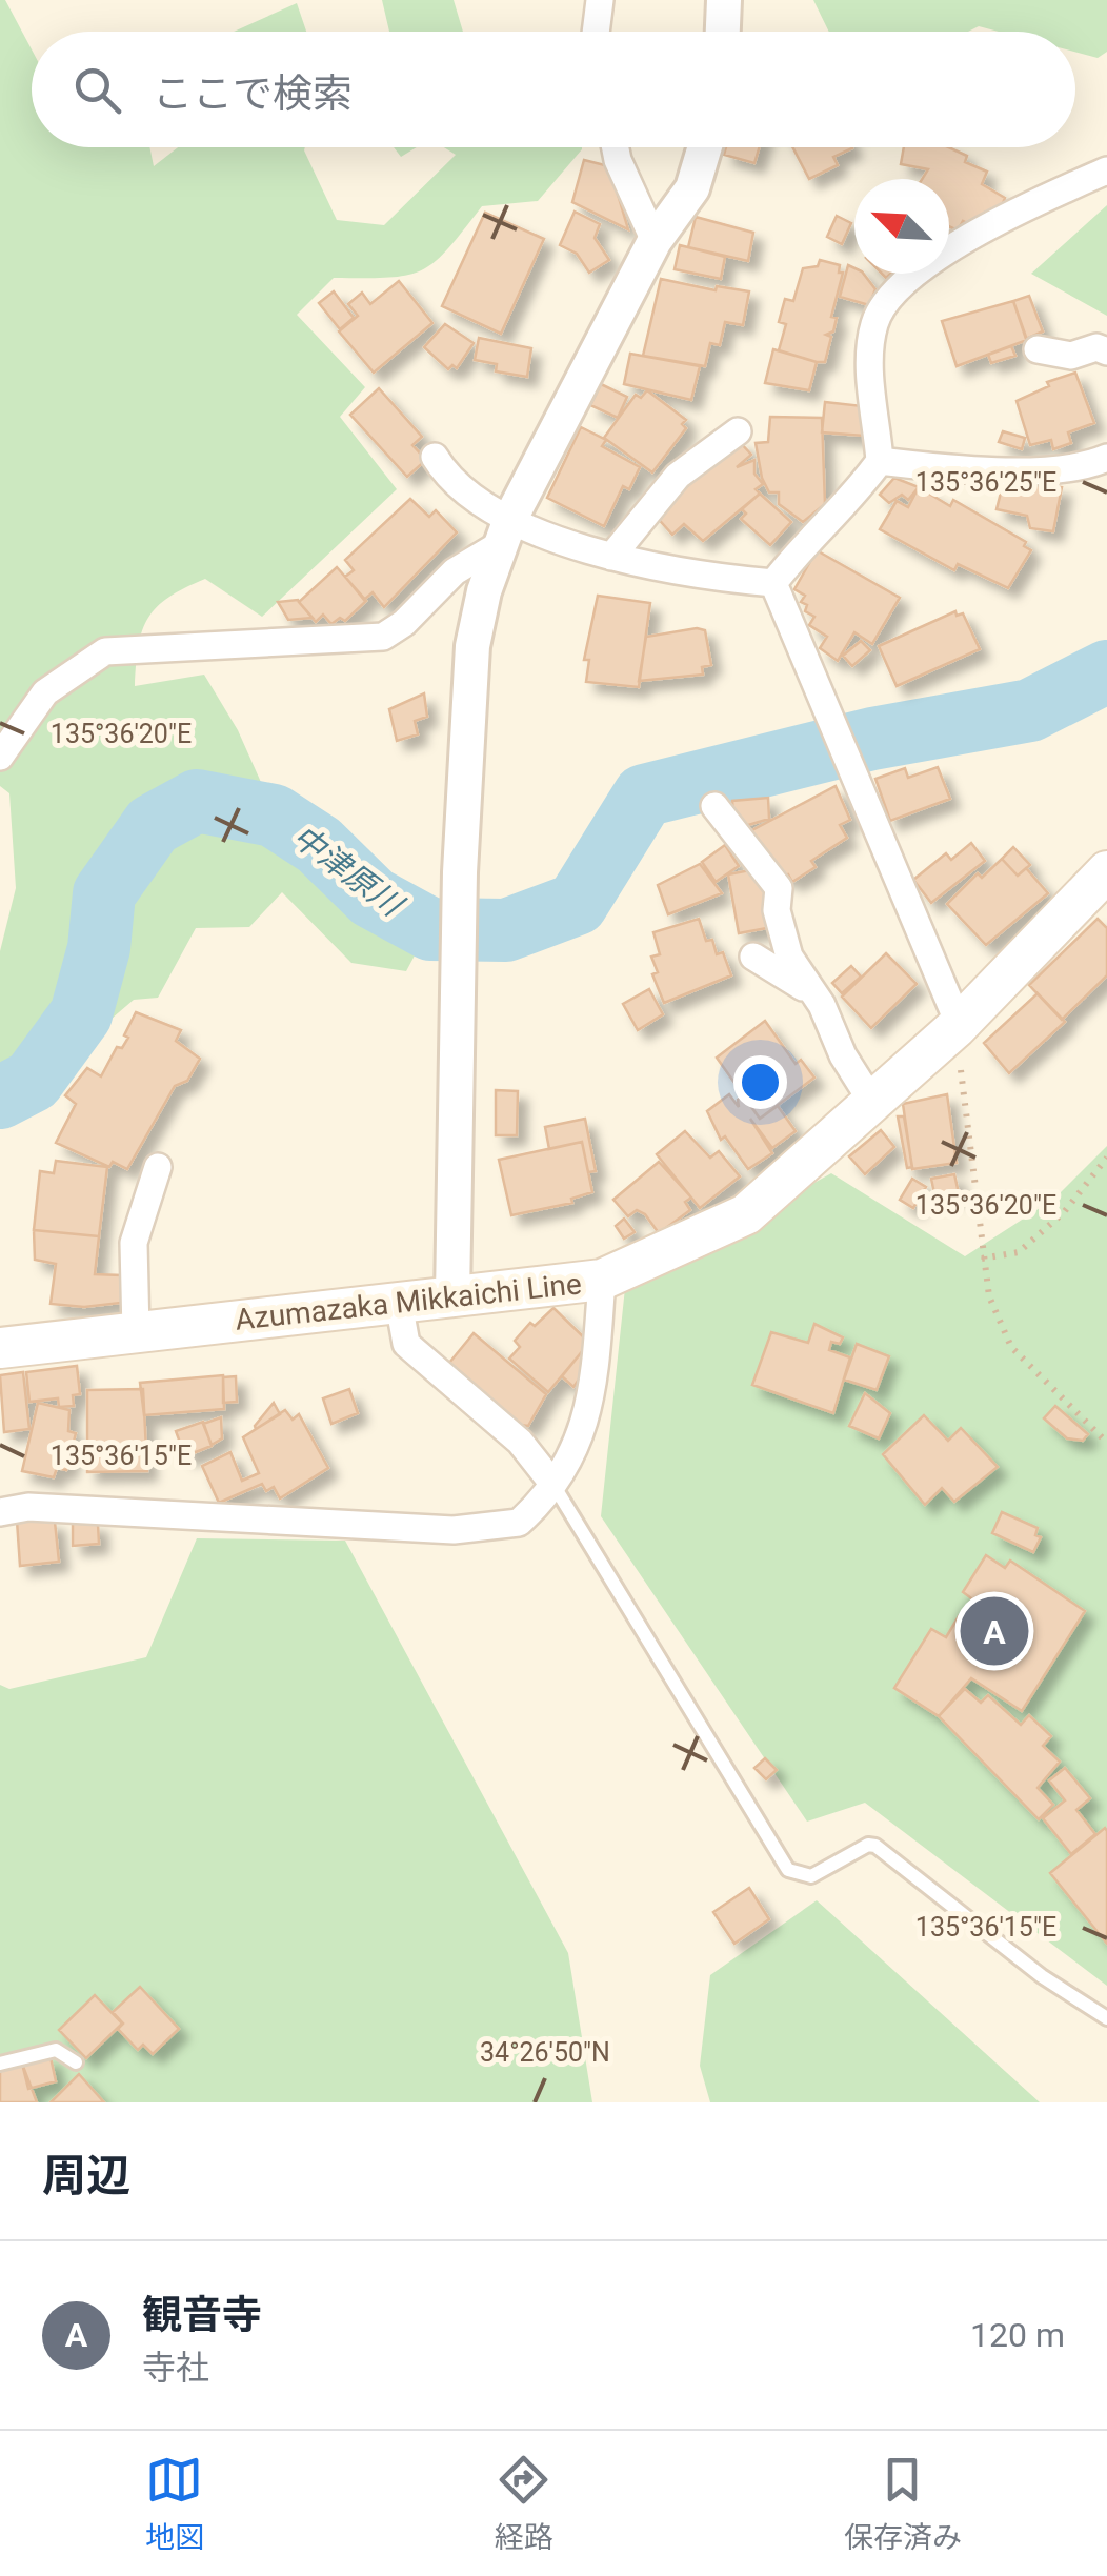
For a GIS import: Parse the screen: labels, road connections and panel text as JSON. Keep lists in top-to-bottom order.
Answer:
{
  "streets": {
    "main road": ["Azumazaka Mikkaichi Line"]
  },
  "water": ["中津原川"],
  "north": "top left",
  "page": {
    "search": "ここで検索",
    "pins": "A",
    "heading": "周辺",
    "list": [
      {
        "mark": "A",
        "name": "観音寺",
        "note": "寺社",
        "value": "120 m"
      }
    ],
    "nav": ["地図", "経路", "保存済み"]
  },
  "coordinates": [
    "135°36'25\"E",
    "135°36'20\"E",
    "135°36'15\"E",
    "34°26'50\"N"
  ]
}
